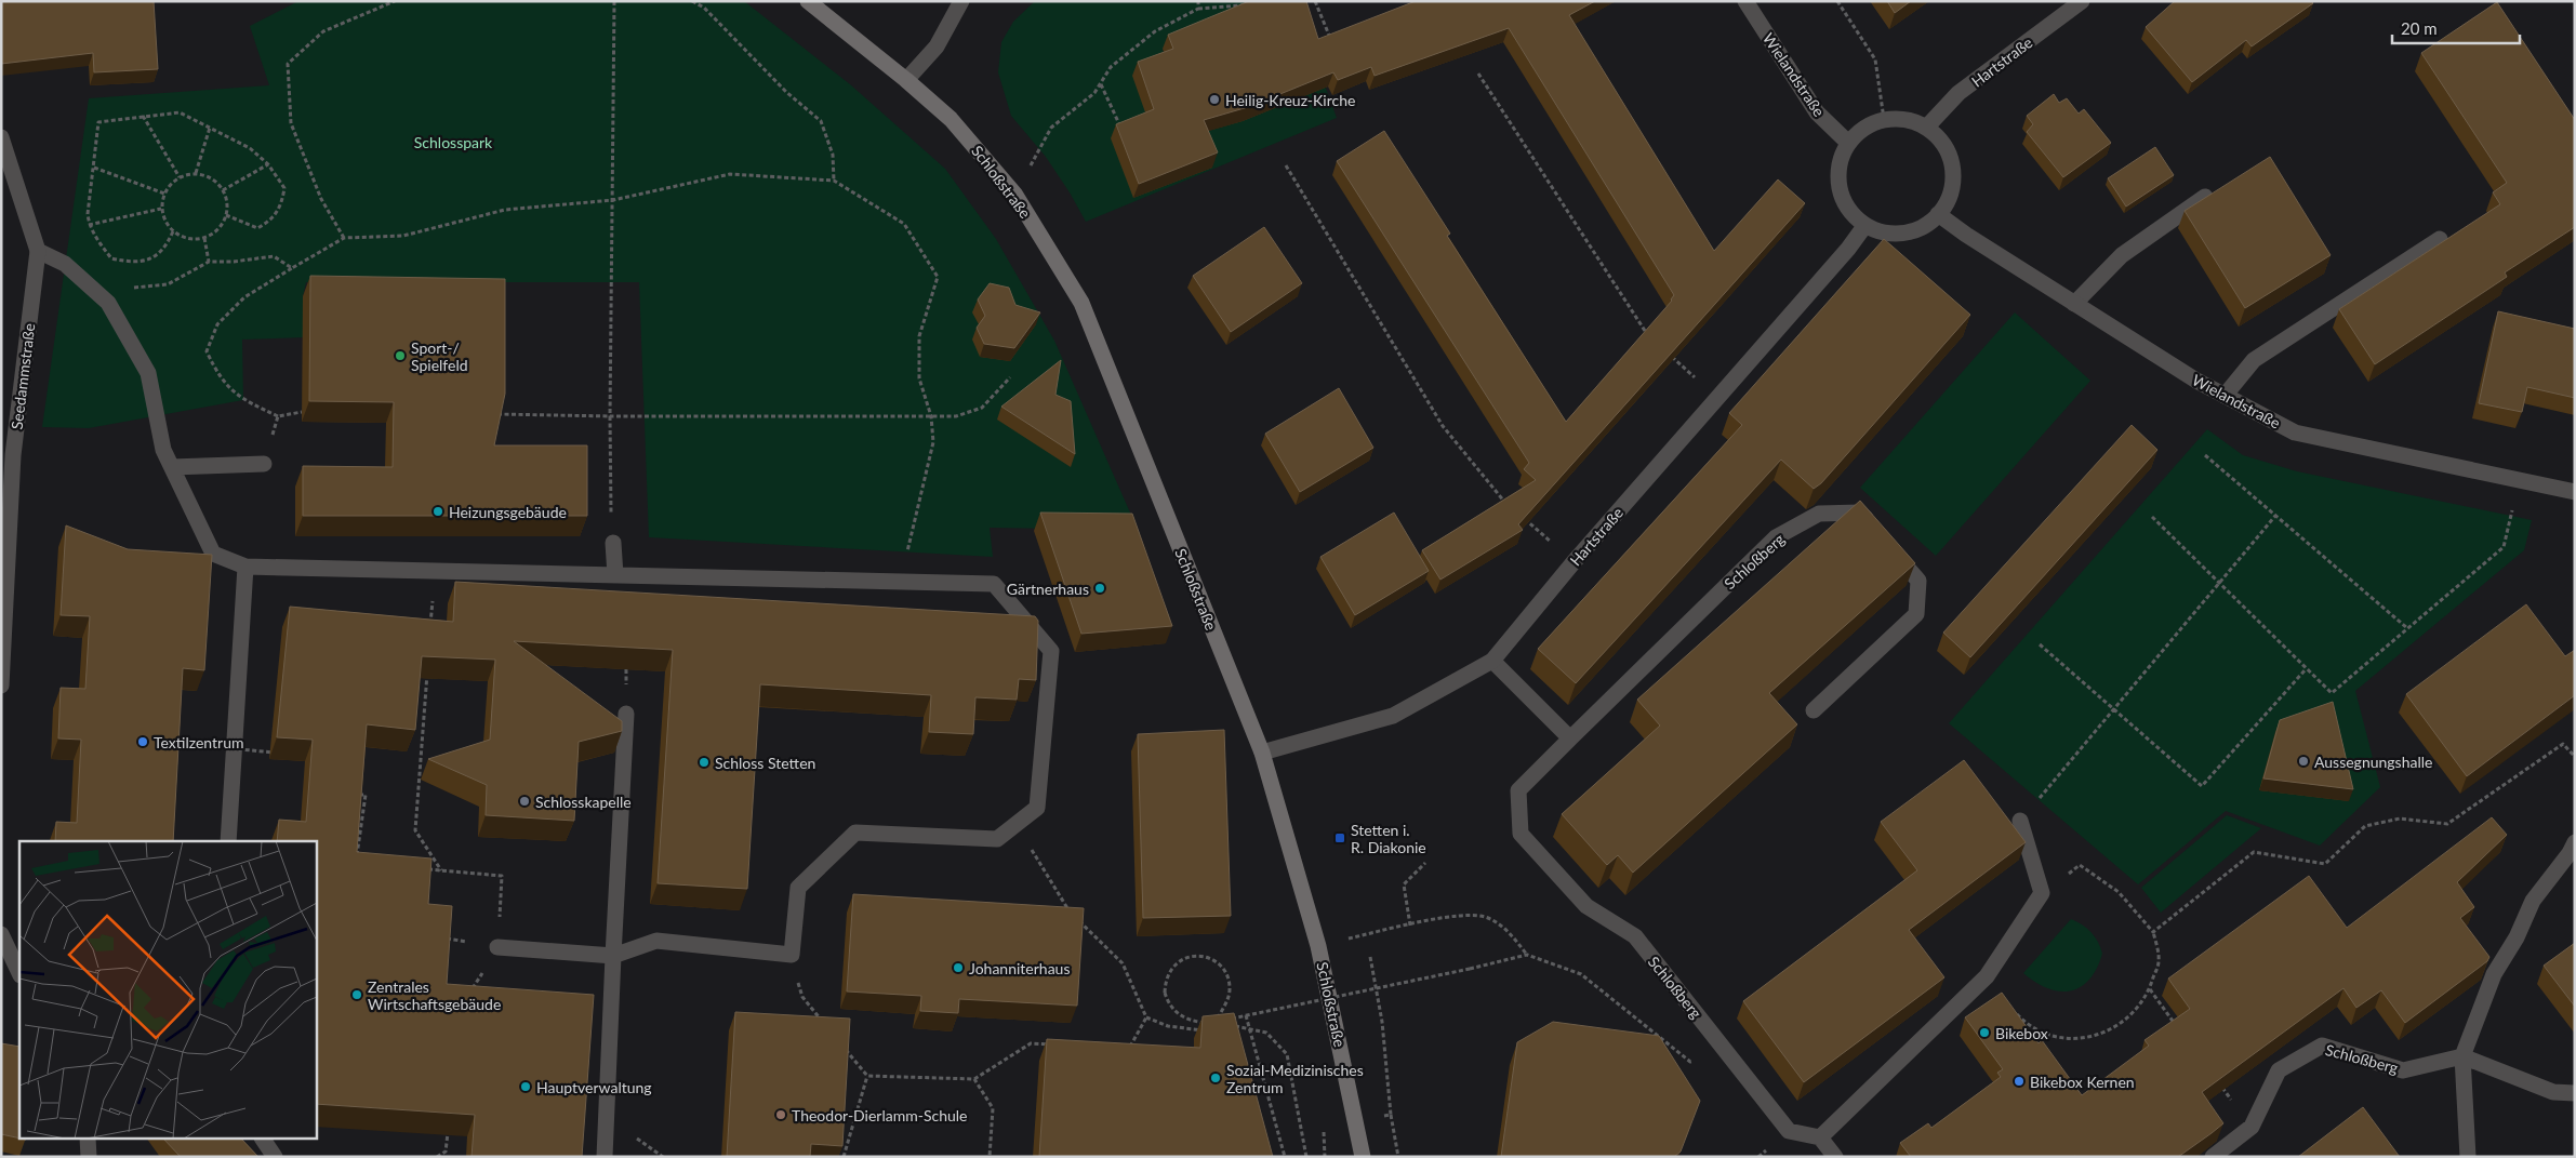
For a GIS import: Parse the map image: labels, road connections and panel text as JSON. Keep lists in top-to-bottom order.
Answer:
{
  "streets": {
    "main road": ["Schloßstraße"],
    "street": [
      "Hartstraße",
      "Wielandstraße",
      "Seedammstraße",
      "Schloßberg"
    ]
  },
  "crossings": [
    ["Hartstraße", "Wielandstraße"],
    ["Hartstraße", "Schloßstraße"]
  ],
  "parks": ["Schlosspark"],
  "places": {
    "other": [
      "Heilig-Kreuz-Kirche",
      "Sport-/ Spielfeld",
      "Heizungsgebäude",
      "Gärtnerhaus",
      "Textilzentrum",
      "Aussegnungshalle",
      "Schloss Stetten",
      "Schlosskapelle",
      "Johanniterhaus",
      "Zentrales Wirtschaftsgebäude",
      "Bikebox",
      "Sozial-Medizinisches Zentrum",
      "Bikebox Kernen",
      "Hauptverwaltung",
      "Theodor-Dierlamm-Schule"
    ],
    "transit": ["Stetten i. R. Diakonie"]
  },
  "scale_bar": "20 m"
}
